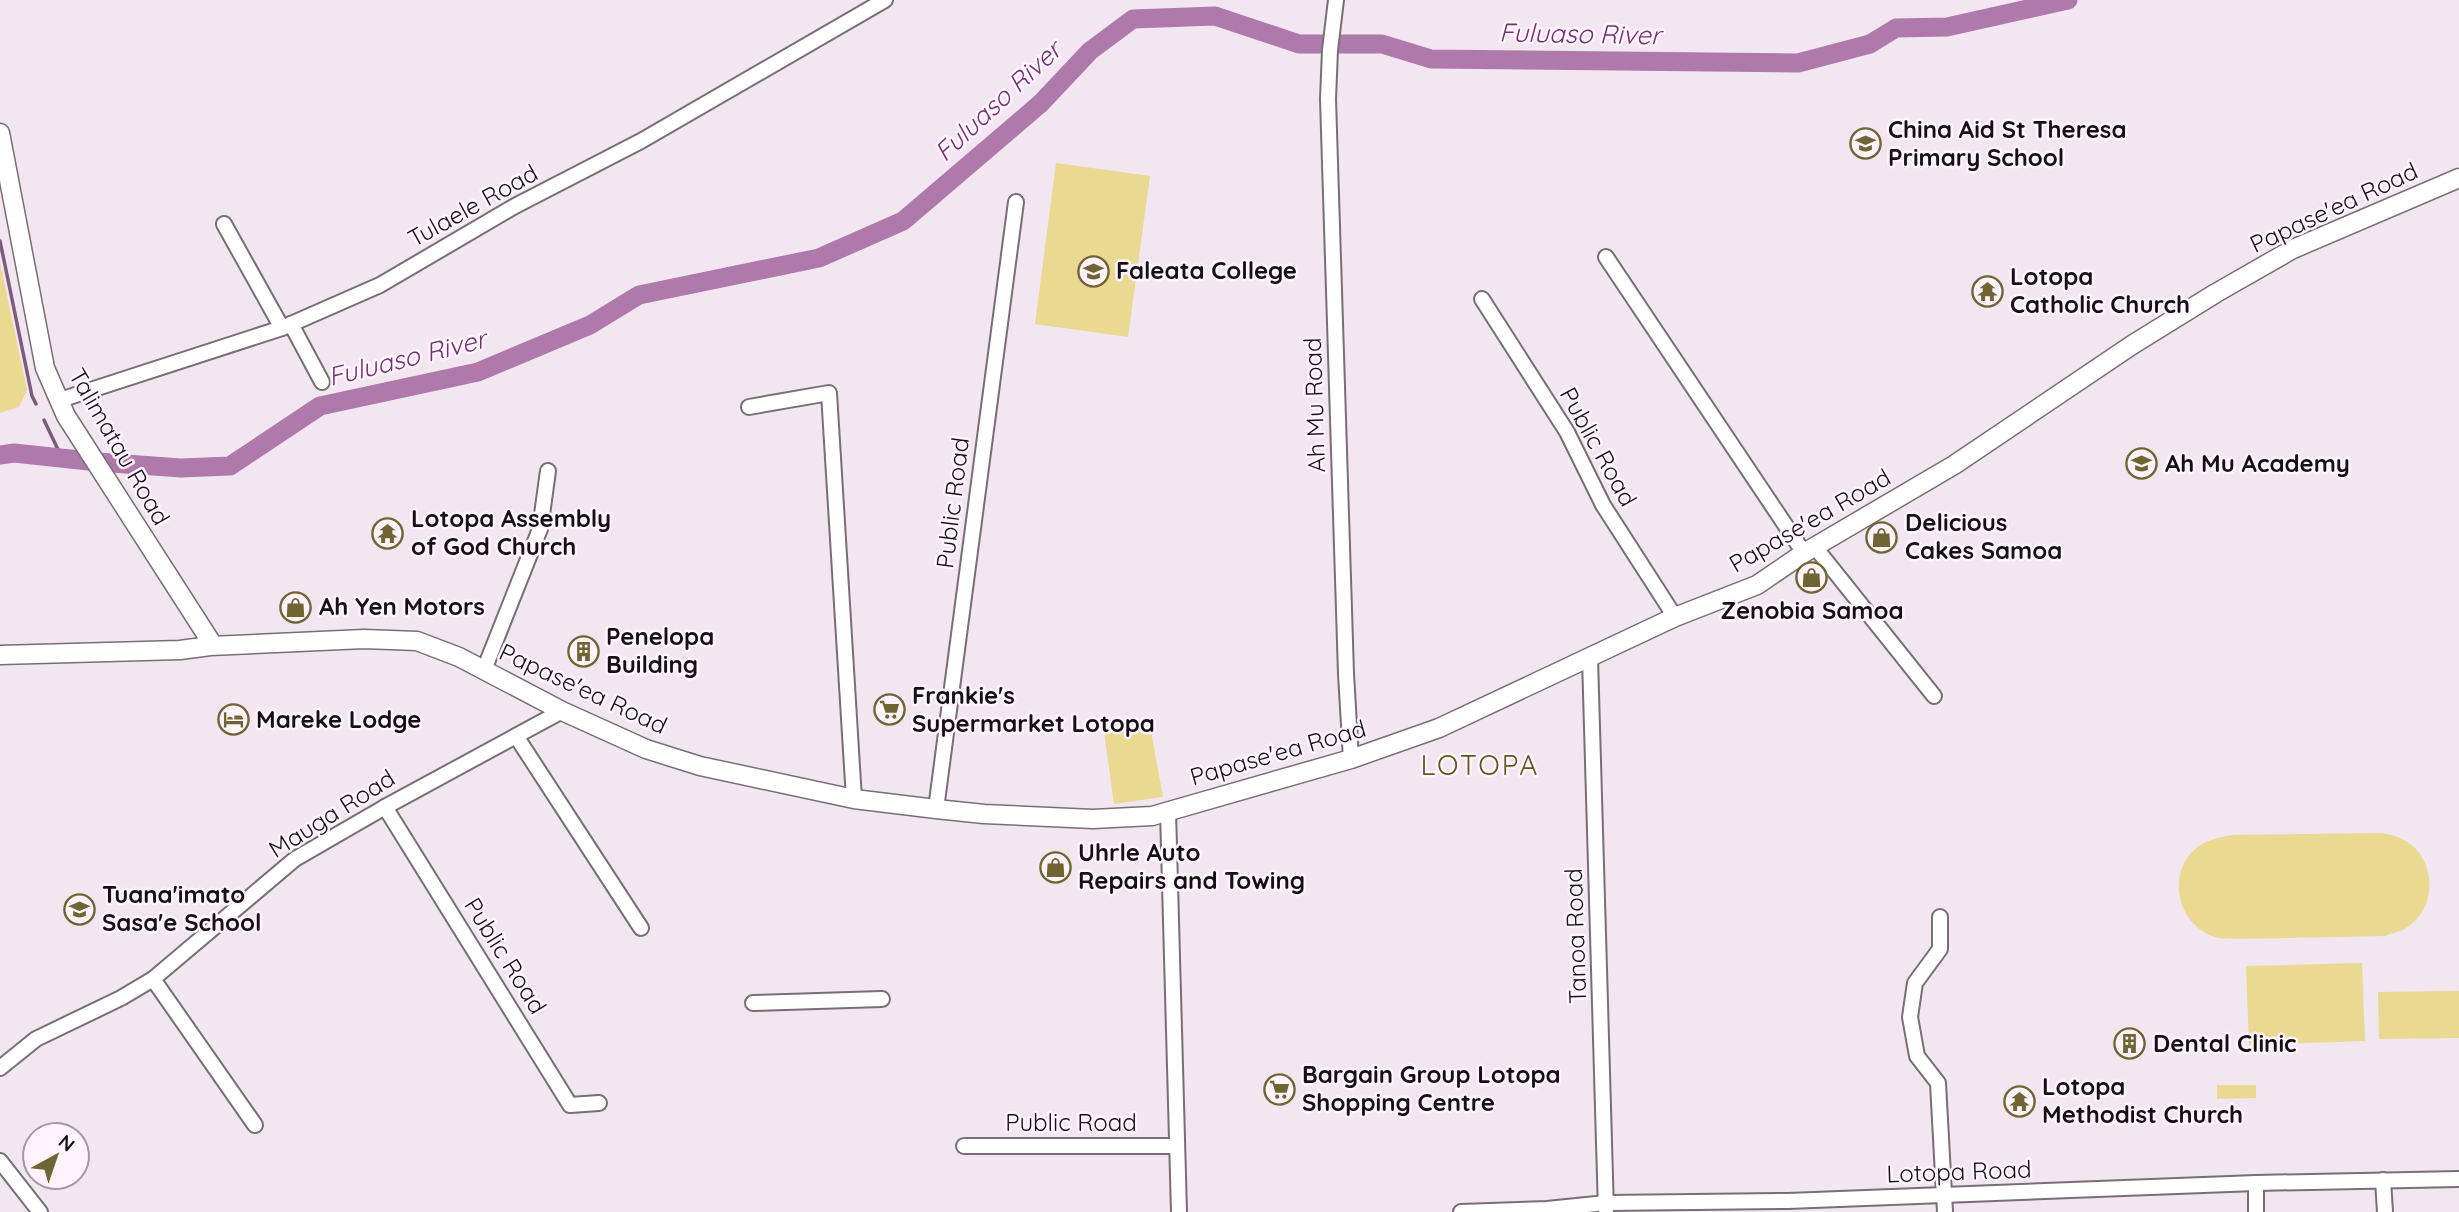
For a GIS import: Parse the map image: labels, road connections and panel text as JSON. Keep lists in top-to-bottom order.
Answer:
{
  "streets": {
    "main road": ["Papase'ea Road", "Talimatau Road"],
    "street": [
      "Tulaele Road",
      "Ah Mu Road",
      "Public Road",
      "Mauga Road",
      "Tanoa Road",
      "Lotopa Road"
    ]
  },
  "crossings": [
    ["Tulaele Road", "Talimatau Road"],
    ["Papase'ea Road", "Ah Mu Road"],
    ["Papase'ea Road", "Talimatau Road"],
    ["Papase'ea Road", "Public Road"],
    ["Papase'ea Road", "Mauga Road"],
    ["Papase'ea Road", "Tanoa Road"],
    ["Public Road", "Mauga Road"],
    ["Tanoa Road", "Lotopa Road"]
  ],
  "districts": ["LOTOPA"],
  "water": ["Fuluaso River"],
  "places": {
    "school or university": [
      "China Aid St Theresa Primary School",
      "Faleata College",
      "Ah Mu Academy",
      "Tuana'imato Sasa'e School"
    ],
    "temple": ["Lotopa Catholic Church", "Lotopa Assembly of God Church", "Lotopa Methodist Church"],
    "shop": [
      "Delicious Cakes Samoa",
      "Zenobia Samoa",
      "Ah Yen Motors",
      "Uhrle Auto Repairs and Towing"
    ],
    "building": ["Penelopa Building", "Dental Clinic"],
    "supermarket": ["Frankie's Supermarket Lotopa", "Bargain Group Lotopa Shopping Centre"],
    "hotel": ["Mareke Lodge"]
  },
  "north": "top right"
}
